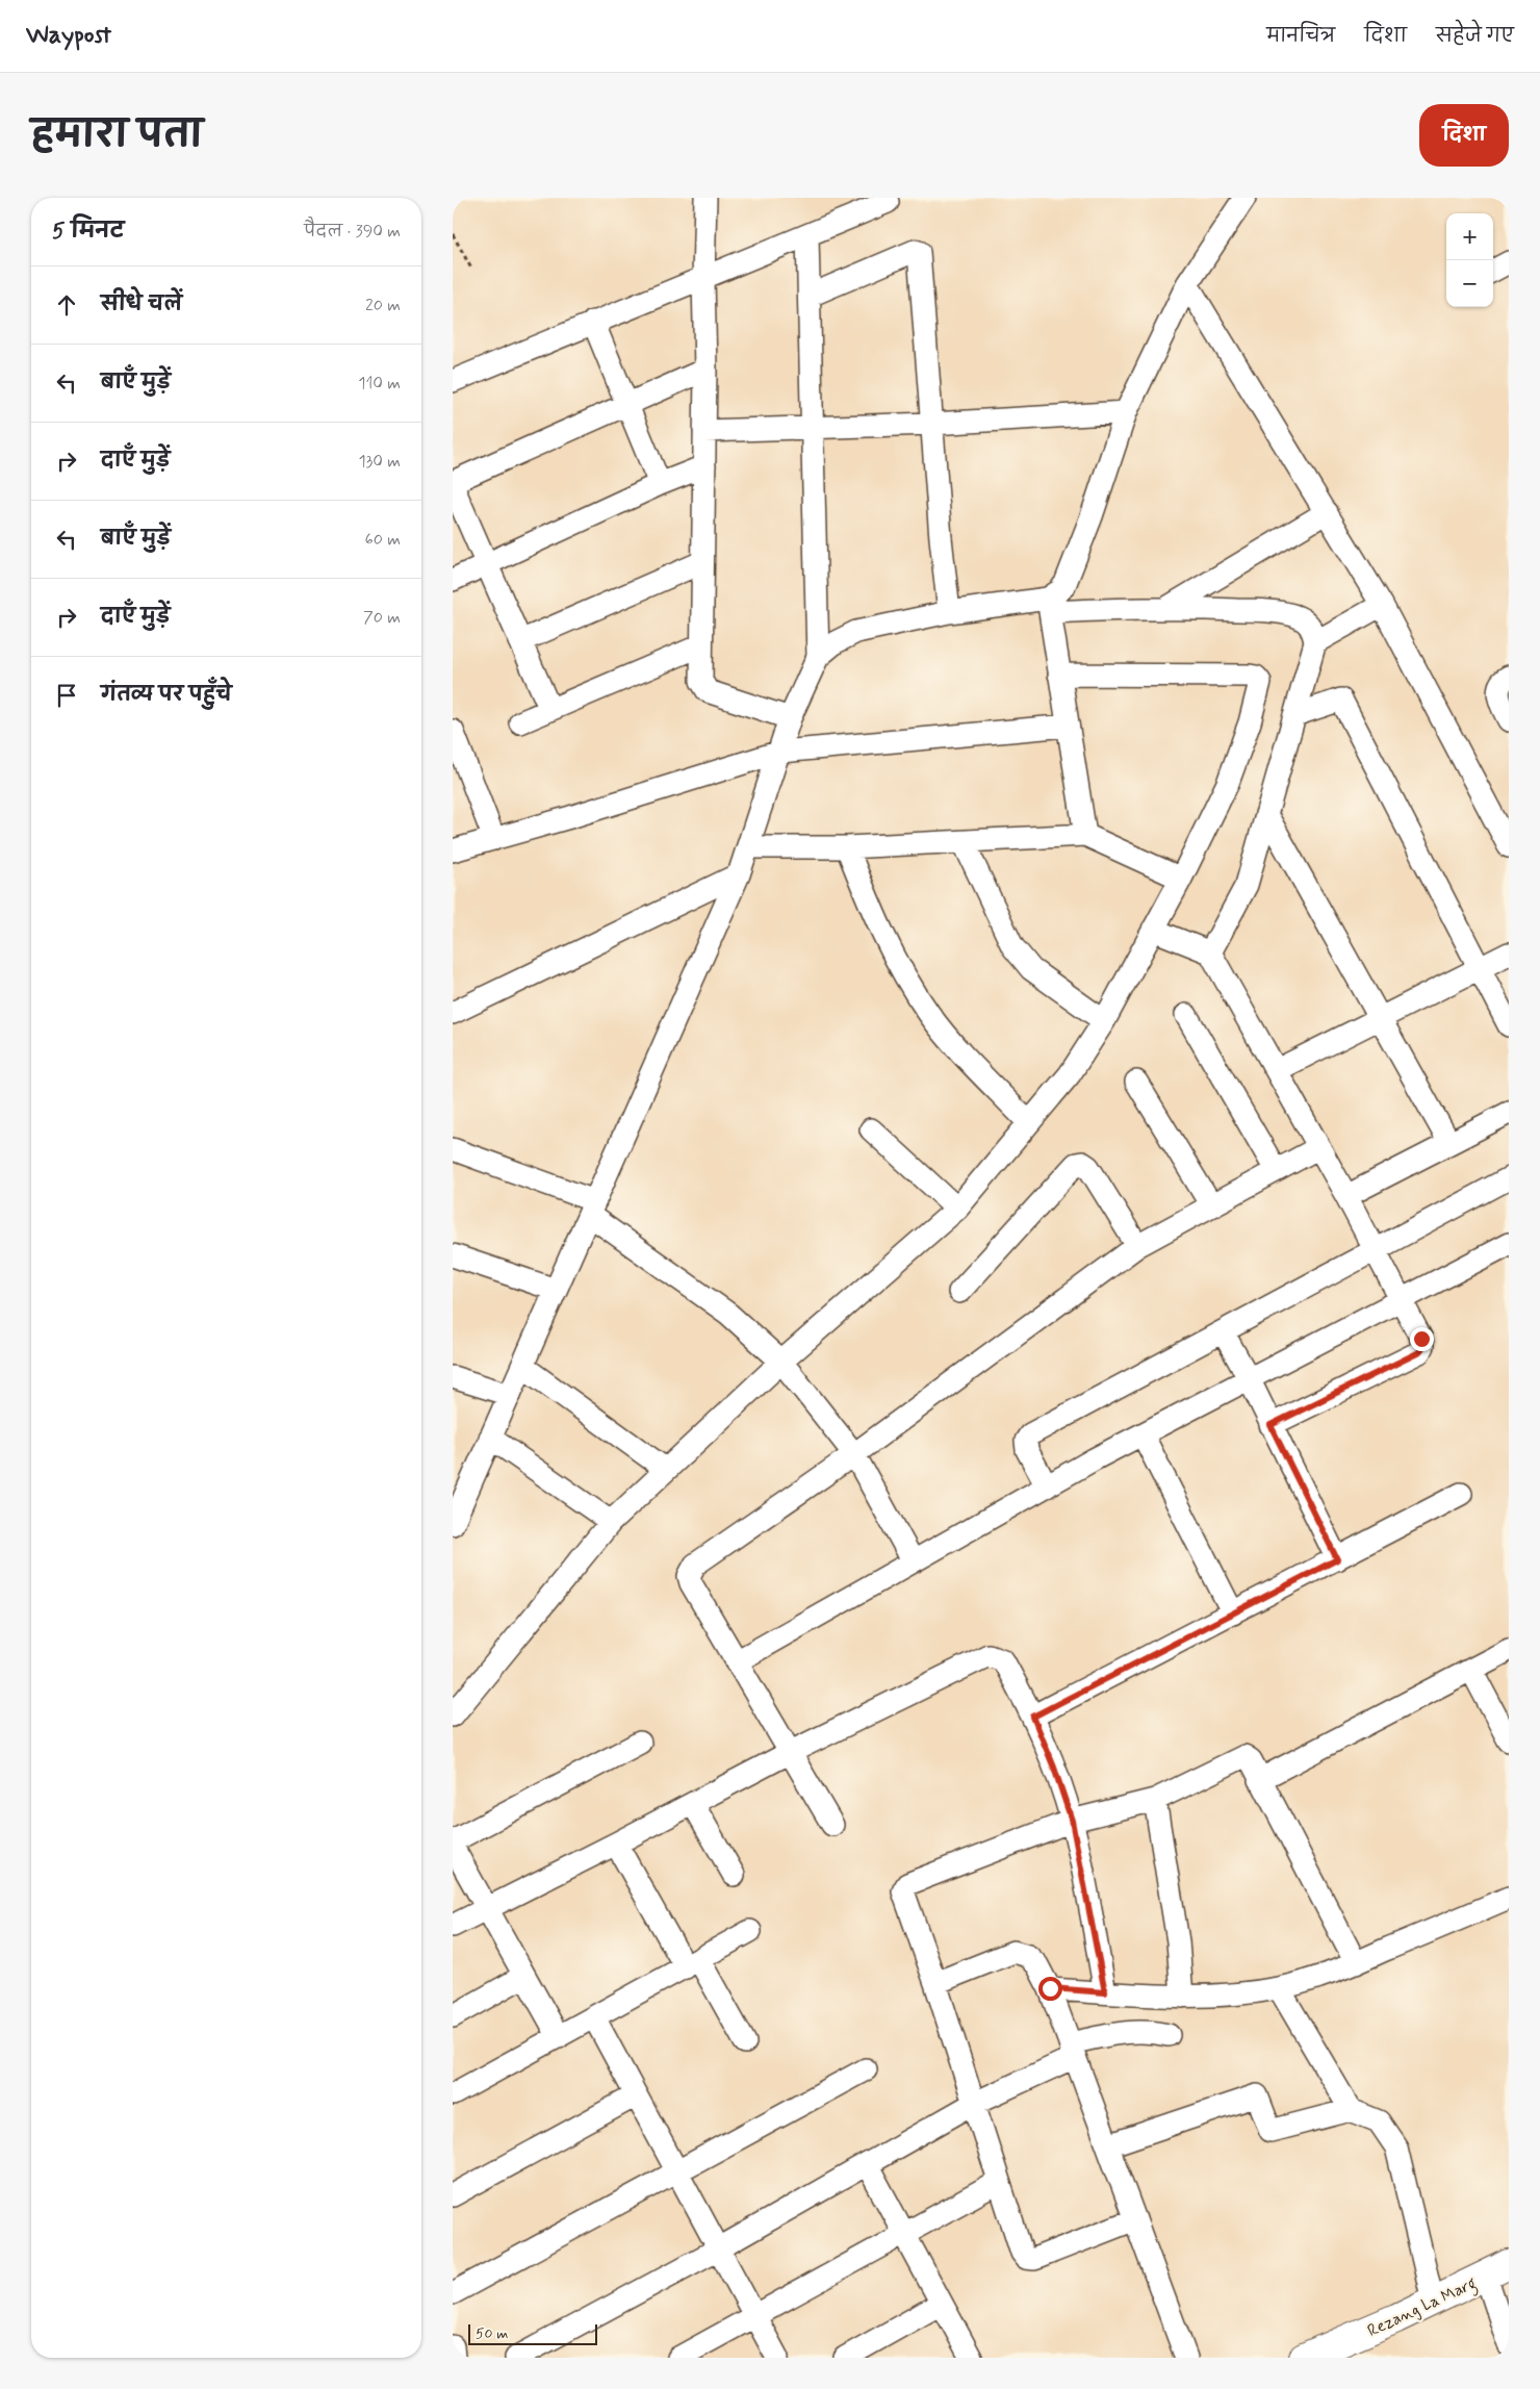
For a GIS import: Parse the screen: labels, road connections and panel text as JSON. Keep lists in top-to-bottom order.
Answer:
{
  "streets": {
    "main road": ["Rezang La Marg"]
  },
  "scale_bar": "50 m",
  "page": {
    "header": "Waypost",
    "nav": ["मानचित्र", "दिशा", "सहेजे गए"],
    "title": "हमारा पता",
    "buttons": "दिशा",
    "heading": ["5 मिनट", "पैदल · 390 m"],
    "map_buttons": ["+", "−"],
    "list": [
      ["सीधे चलें", "20 m"],
      ["बाएँ मुड़ें", "110 m"],
      ["दाएँ मुड़ें", "130 m"],
      ["बाएँ मुड़ें", "60 m"],
      ["दाएँ मुड़ें", "70 m"],
      "गंतव्य पर पहुँचे"
    ],
    "scale": "50 m"
  }
}
